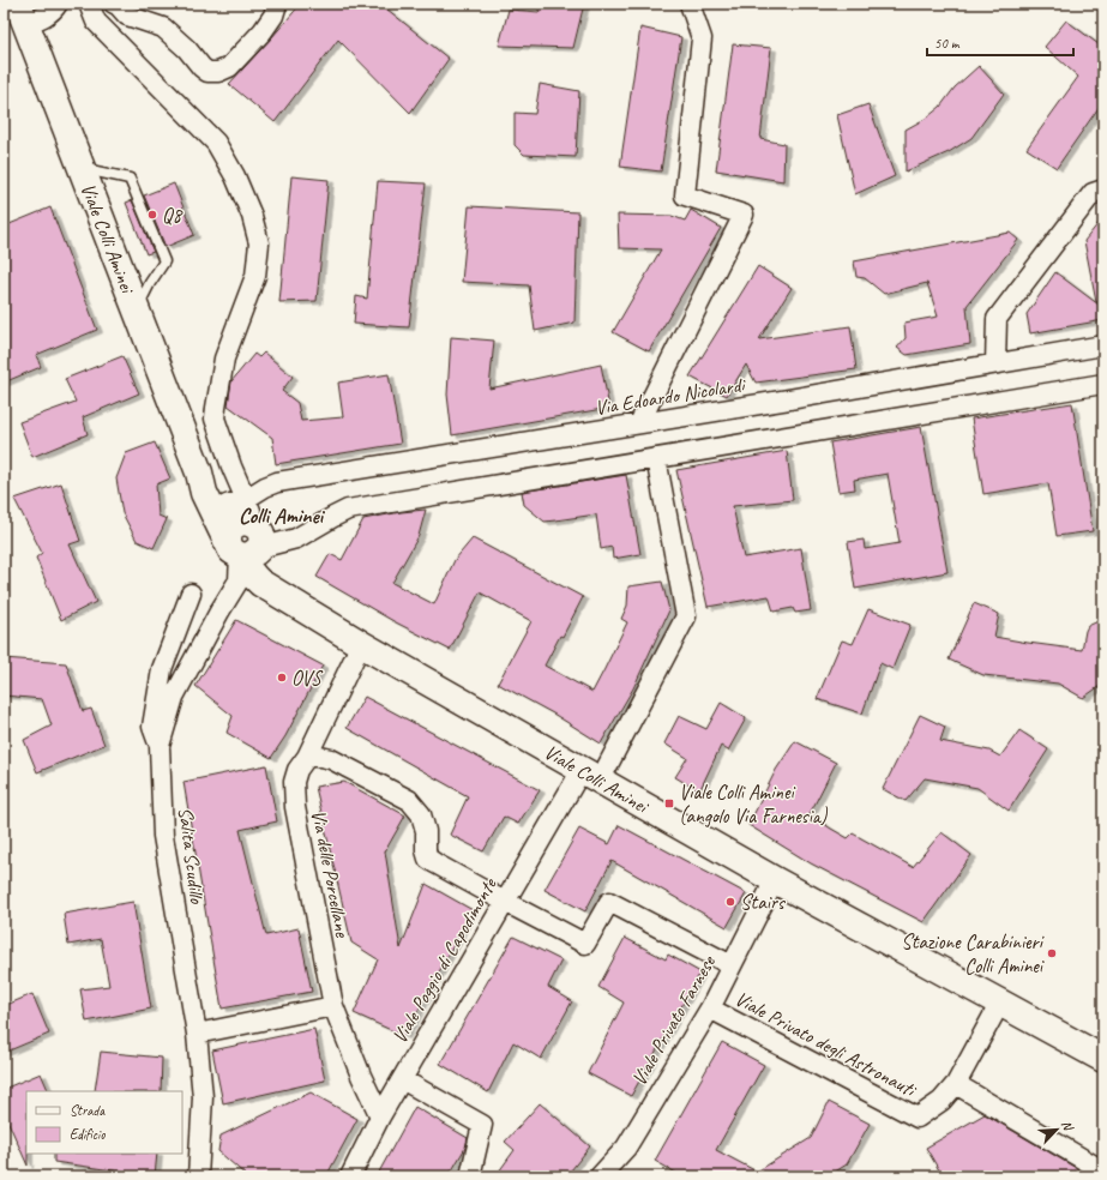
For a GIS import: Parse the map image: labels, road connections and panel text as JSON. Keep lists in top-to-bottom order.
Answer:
{
  "streets": {
    "main road": ["Viale Colli Aminei"],
    "street": [
      "Via Edoardo Nicolardi",
      "Salita Scudillo",
      "Via delle Porcellane",
      "Viale Poggio di Capodimonte",
      "Viale Privato Farnese",
      "Viale Privato degli Astronauti"
    ]
  },
  "crossings": [
    ["Viale Colli Aminei", "Via Edoardo Nicolardi"],
    ["Viale Colli Aminei", "Salita Scudillo"],
    ["Viale Colli Aminei", "Via delle Porcellane"],
    ["Viale Colli Aminei", "Viale Poggio di Capodimonte"],
    ["Viale Colli Aminei", "Viale Privato Farnese"],
    ["Viale Colli Aminei", "Viale Privato degli Astronauti"],
    ["Via Edoardo Nicolardi", "Salita Scudillo"],
    ["Via delle Porcellane", "Viale Poggio di Capodimonte"],
    ["Viale Privato Farnese", "Viale Privato degli Astronauti"]
  ],
  "districts": ["Colli Aminei"],
  "places": {
    "other": [
      "Q8",
      "OVS",
      "Stairs",
      "Stazione Carabinieri Colli Aminei"
    ],
    "transit": ["Viale Colli Aminei (angolo Via Farnesia)"]
  },
  "legend": ["Strada", "Edificio"],
  "scale_bar": "50 m",
  "north": "top right"
}
